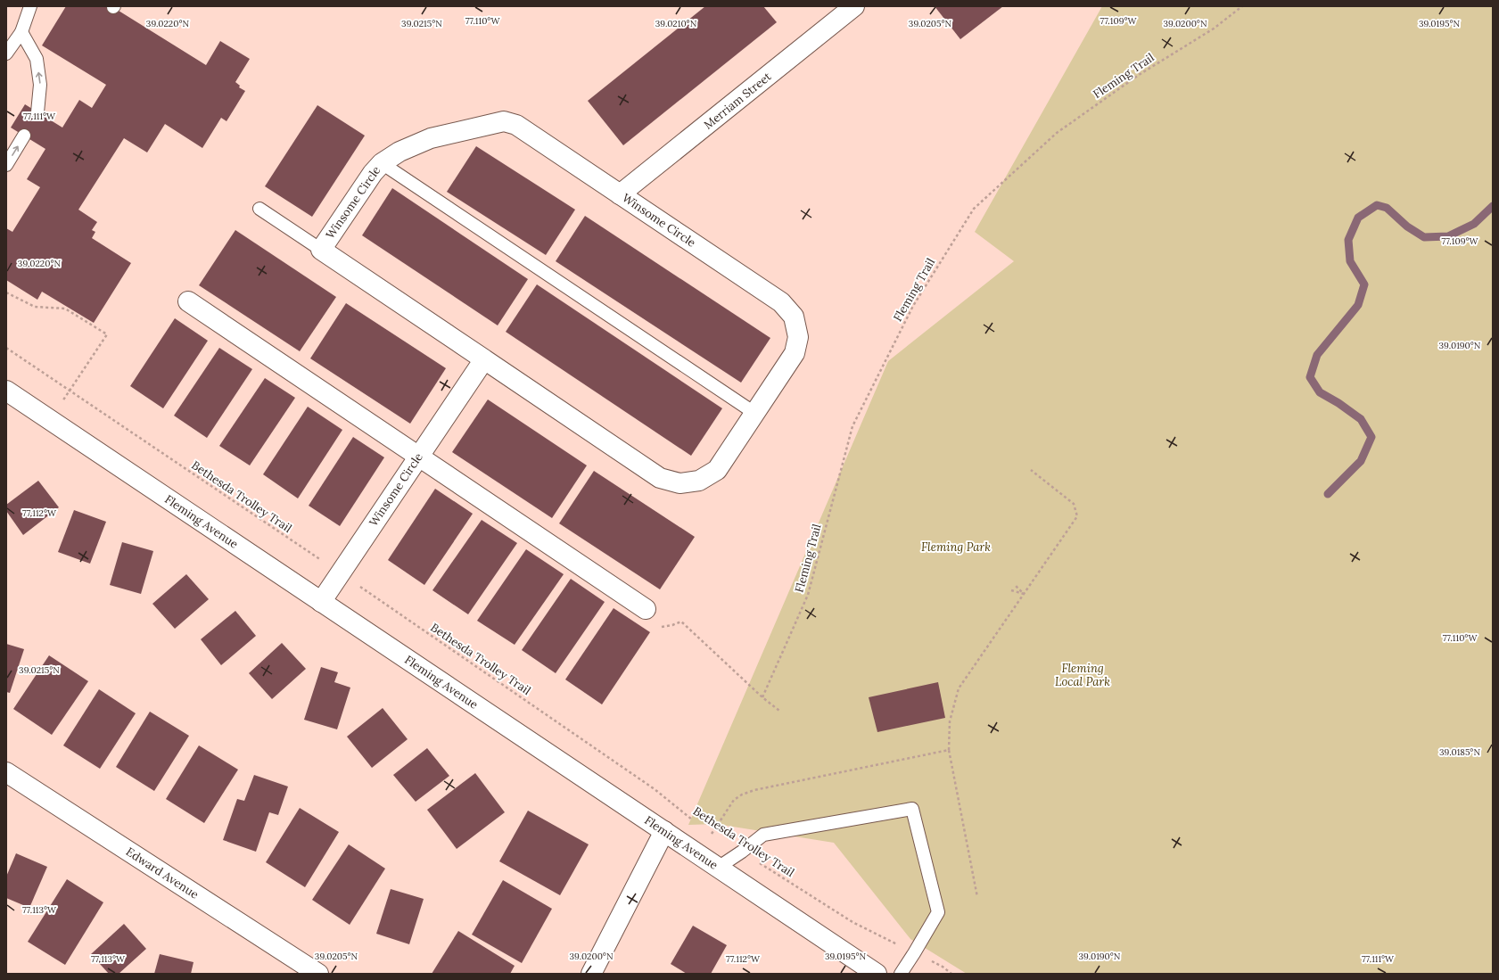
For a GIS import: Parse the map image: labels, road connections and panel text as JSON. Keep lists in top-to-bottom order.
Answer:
{
  "streets": {
    "street": [
      "Merriam Street",
      "Winsome Circle",
      "Fleming Avenue",
      "Edward Avenue"
    ],
    "path": ["Fleming Trail", "Bethesda Trolley Trail"]
  },
  "crossings": [
    ["Merriam Street", "Winsome Circle"],
    ["Winsome Circle", "Bethesda Trolley Trail"],
    ["Winsome Circle", "Fleming Avenue"]
  ],
  "parks": ["Fleming Park", "Fleming Local Park"],
  "coordinates": [
    "77.110°W",
    "77.109°W",
    "39.0220°N",
    "39.0215°N",
    "39.0210°N",
    "39.0205°N",
    "39.0200°N",
    "39.0195°N",
    "77.111°W",
    "39.0190°N",
    "77.112°W",
    "39.0185°N",
    "77.113°W"
  ]
}
